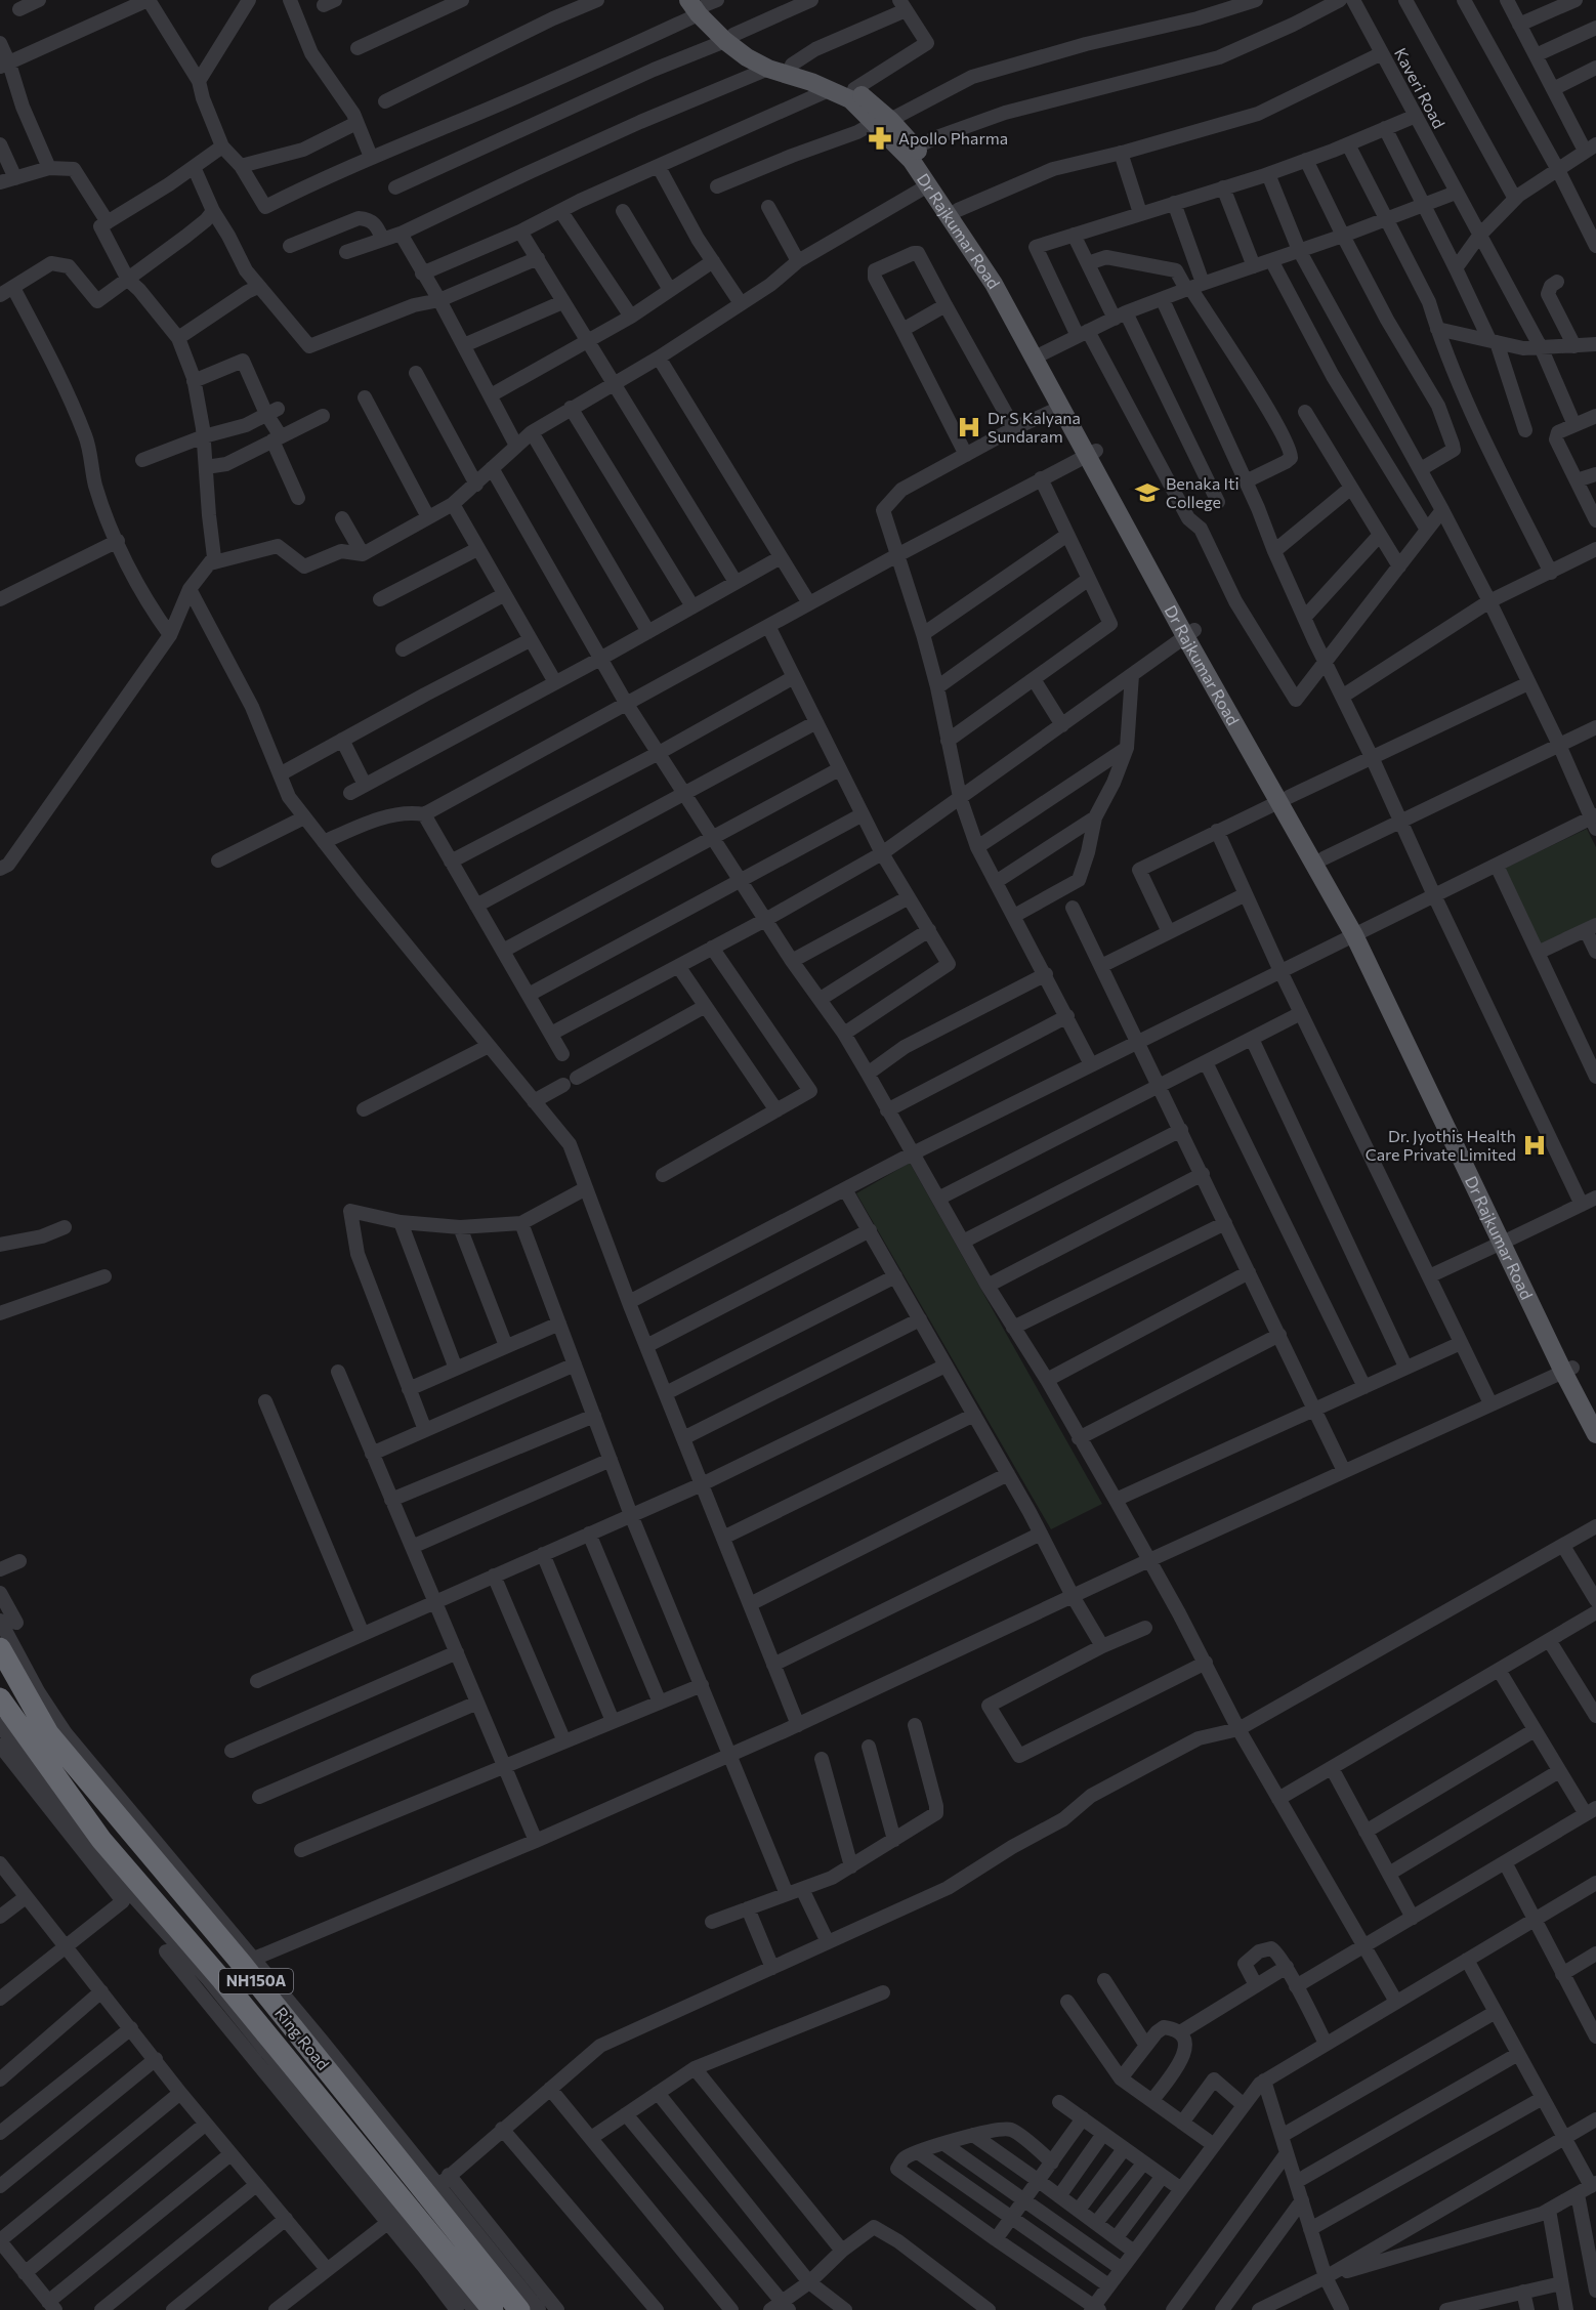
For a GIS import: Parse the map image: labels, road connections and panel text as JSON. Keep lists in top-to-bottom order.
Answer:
{
  "streets": {
    "highway": ["NH150A", "Ring Road"],
    "main road": ["Dr Rajkumar Road"],
    "street": ["Kaveri Road"]
  },
  "places": {
    "pharmacy": ["Apollo Pharma"],
    "hospital": ["Dr S Kalyana Sundaram", "Dr. Jyothis Health Care Private Limited"],
    "school or university": ["Benaka Iti College"]
  }
}
